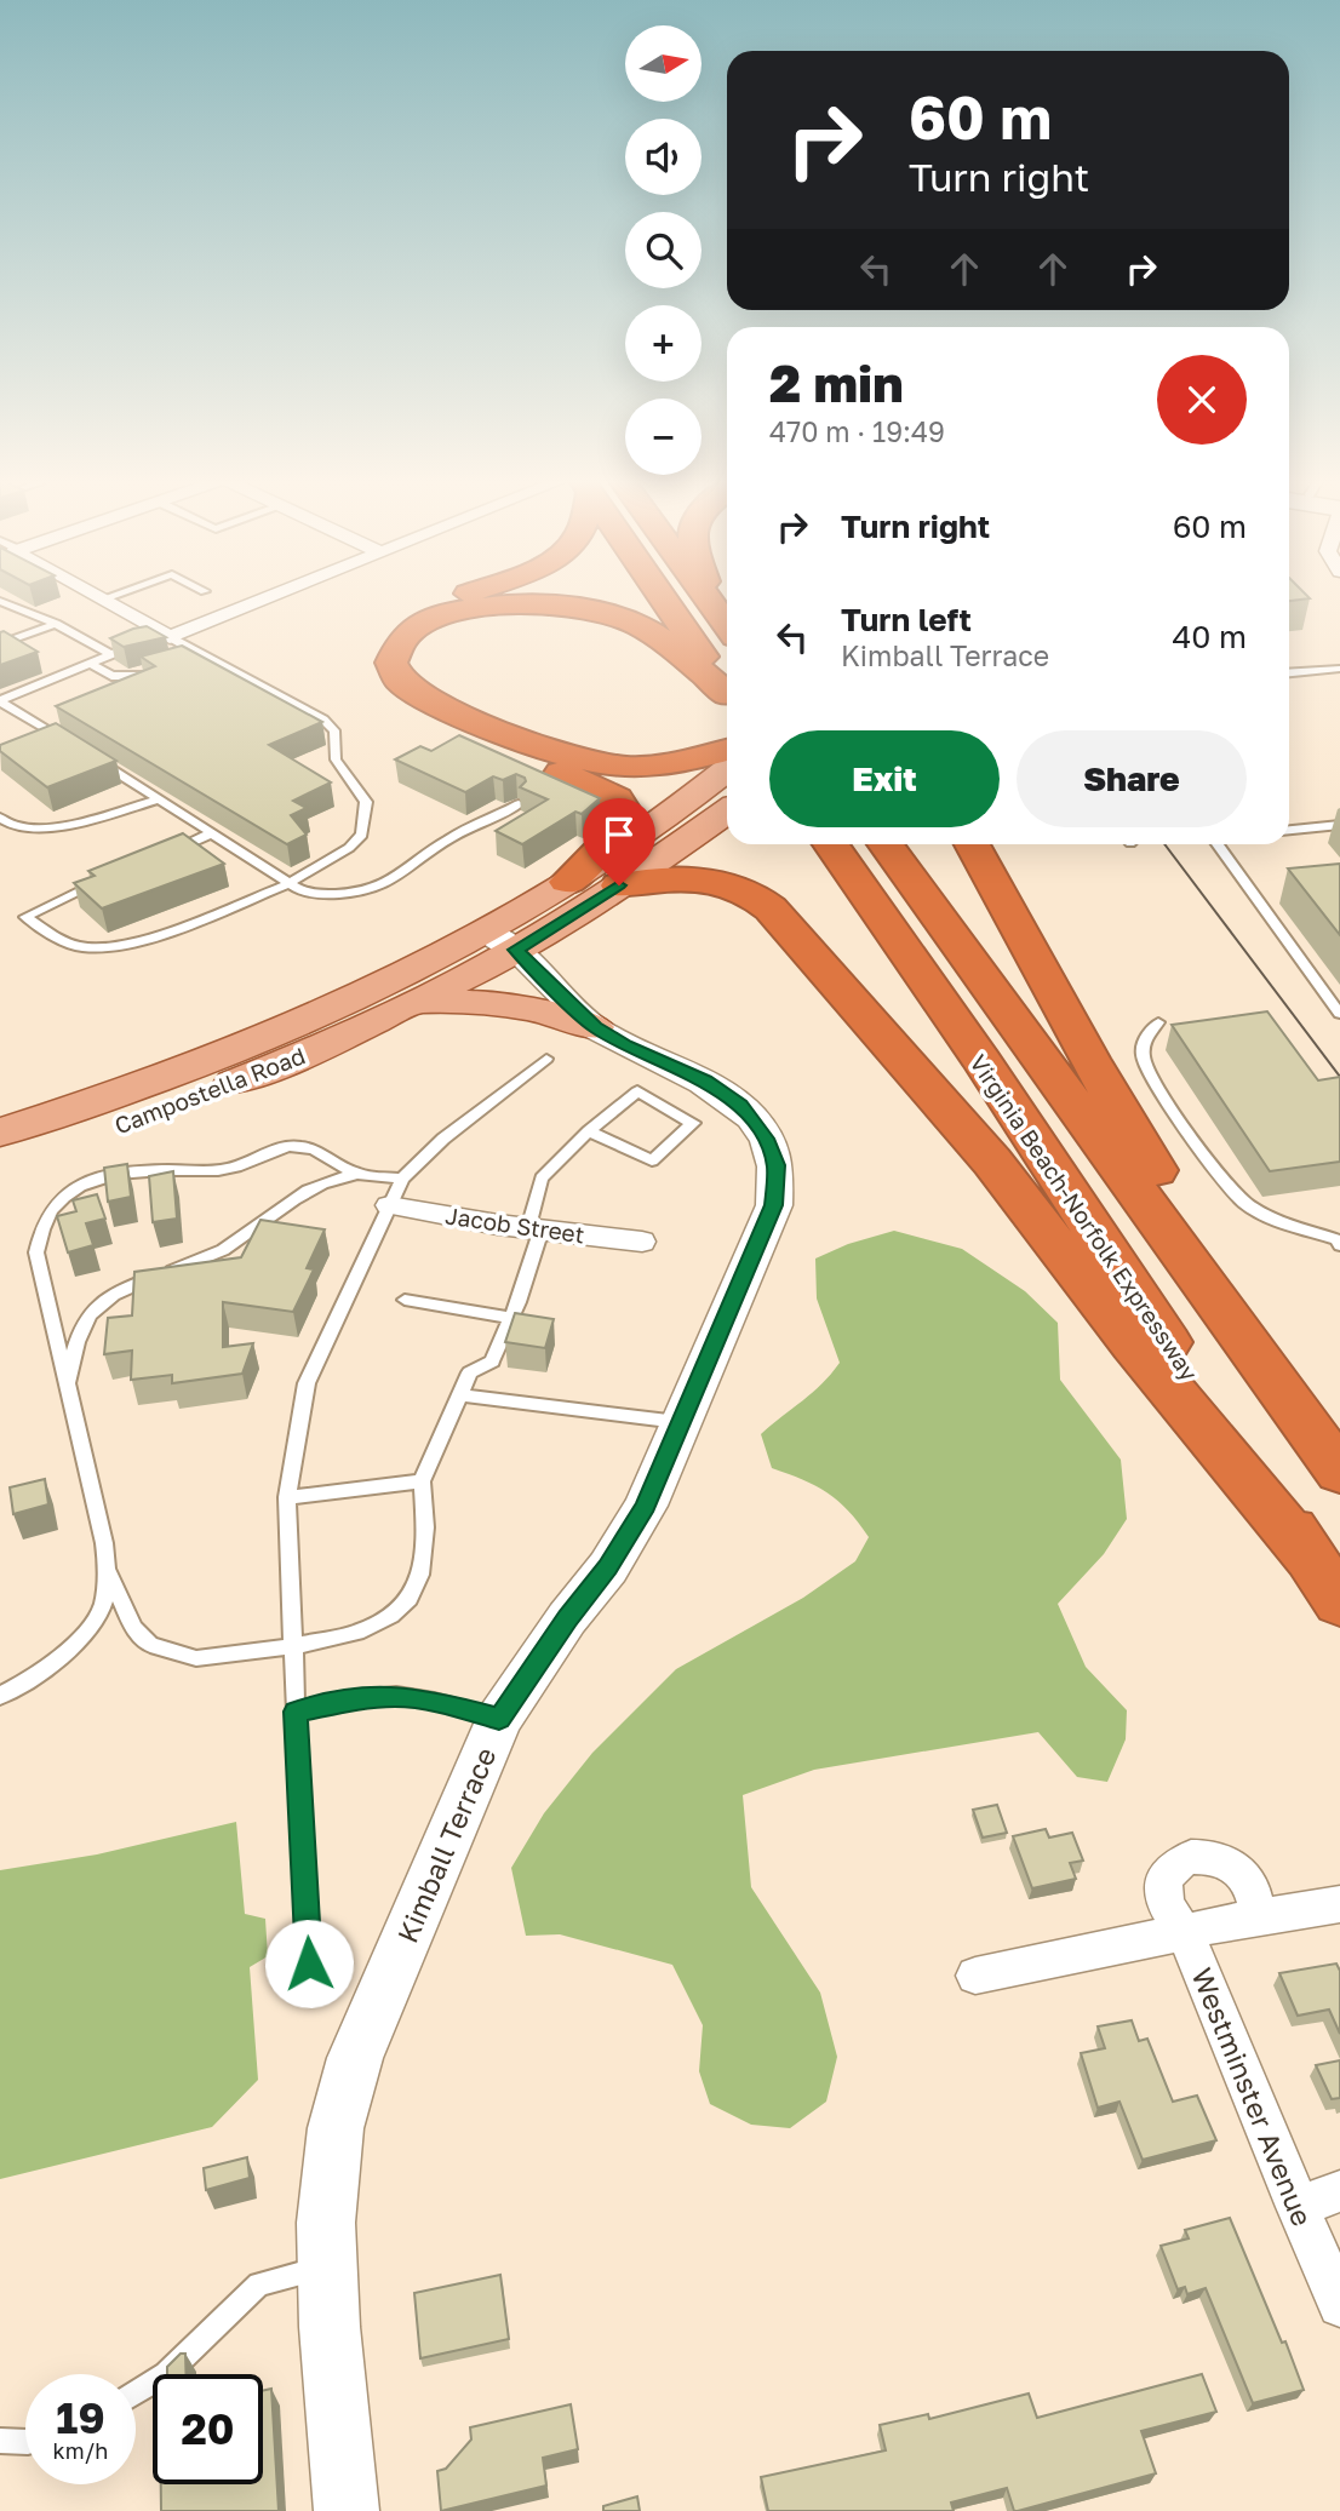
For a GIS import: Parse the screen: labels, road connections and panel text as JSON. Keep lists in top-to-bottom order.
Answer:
{
  "streets": {
    "highway": ["Virginia Beach-Norfolk Expressway"],
    "main road": ["Campostella Road"],
    "street": ["Jacob Street", "Kimball Terrace", "Westminster Avenue"]
  },
  "north": "right",
  "page": {
    "map_buttons": ["+", "−"],
    "turn": ["60 m", "Turn right"],
    "heading": ["2 min", "470 m · 19:49"],
    "list": [
      {
        "name": "Turn right",
        "value": "60 m"
      },
      {
        "name": "Turn left",
        "note": "Kimball Terrace",
        "value": "40 m"
      }
    ],
    "buttons": ["Exit", "Share"],
    "speed": "19 km/h",
    "limit": "20"
  }
}
